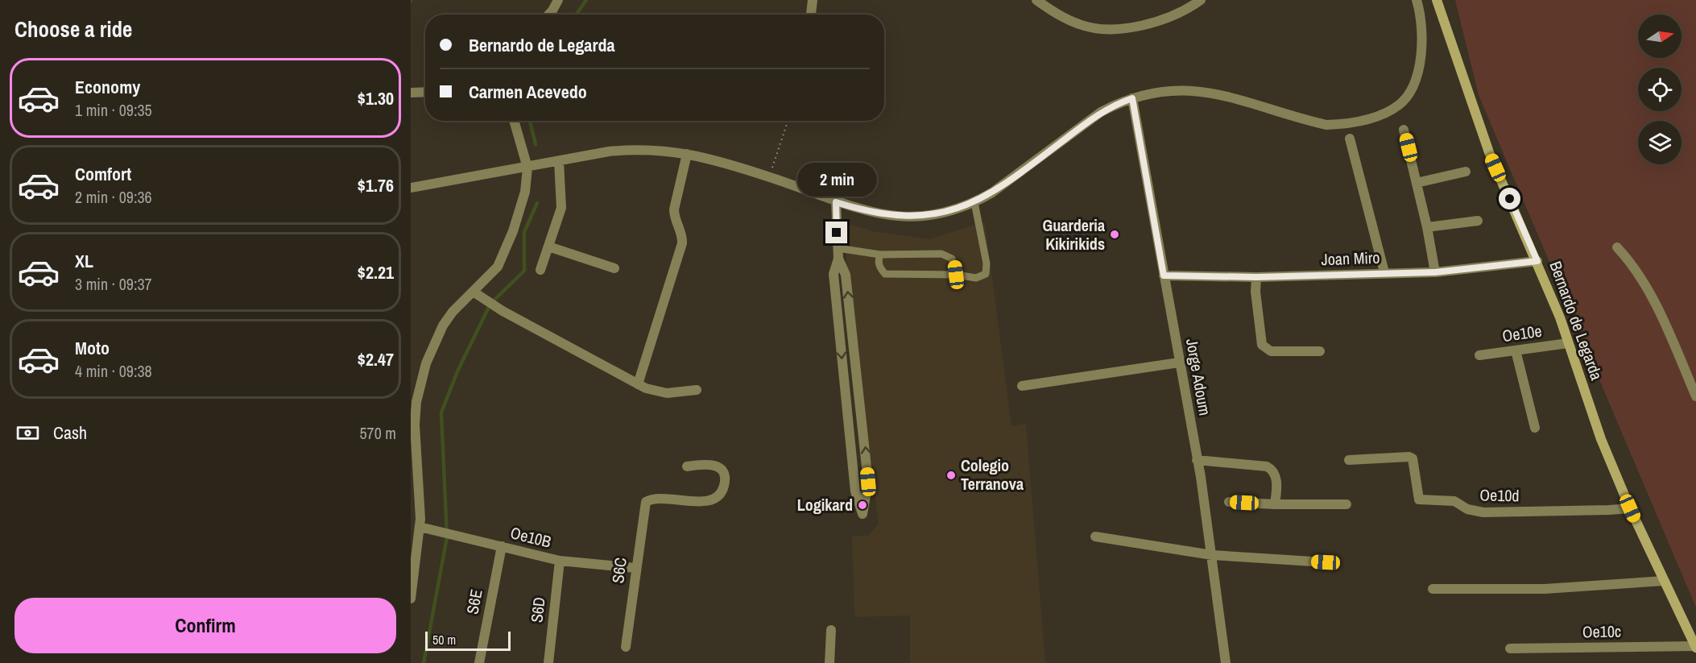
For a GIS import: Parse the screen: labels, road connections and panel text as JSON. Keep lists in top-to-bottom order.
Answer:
{
  "streets": {
    "street": [
      "Joan Miro",
      "Bernardo de Legarda",
      "Oe10e",
      "Jorge Adoum",
      "Oe10d",
      "Oe10B",
      "S6C",
      "S6E",
      "S6D",
      "Oe10c"
    ]
  },
  "crossings": [
    ["Joan Miro", "Bernardo de Legarda"],
    ["Joan Miro", "Jorge Adoum"],
    ["Bernardo de Legarda", "Oe10e"],
    ["Bernardo de Legarda", "Oe10d"],
    ["Bernardo de Legarda", "Oe10c"],
    ["Oe10B", "S6C"],
    ["Oe10B", "S6E"],
    ["Oe10B", "S6D"]
  ],
  "places": ["Guarderia Kikirikids", "Colegio Terranova", "Logikard"],
  "scale_bar": "50 m",
  "north": "right",
  "page": {
    "heading": "Choose a ride",
    "banner": ["Bernardo de Legarda", "Carmen Acevedo"],
    "list": [
      {
        "name": "Economy",
        "note": "1 min · 09:35",
        "value": "$1.30"
      },
      {
        "name": "Comfort",
        "note": "2 min · 09:36",
        "value": "$1.76"
      },
      {
        "name": "XL",
        "note": "3 min · 09:37",
        "value": "$2.21"
      },
      {
        "name": "Moto",
        "note": "4 min · 09:38",
        "value": "$2.47"
      }
    ],
    "bubble": "2 min",
    "pay": ["Cash", "570 m"],
    "buttons": "Confirm",
    "scale": "50 m"
  }
}
